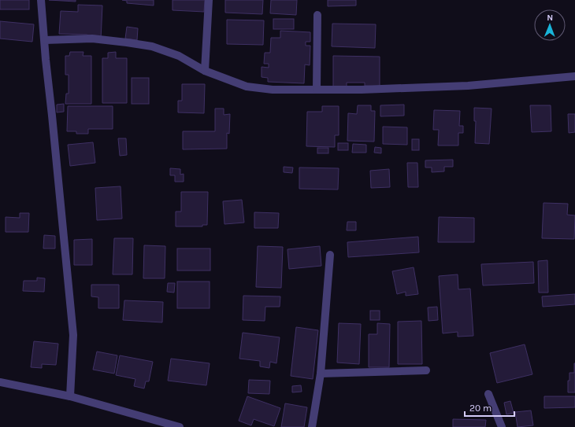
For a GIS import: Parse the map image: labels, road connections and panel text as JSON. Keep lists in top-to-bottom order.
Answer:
{
  "scale_bar": "20 m",
  "north": "top"
}
